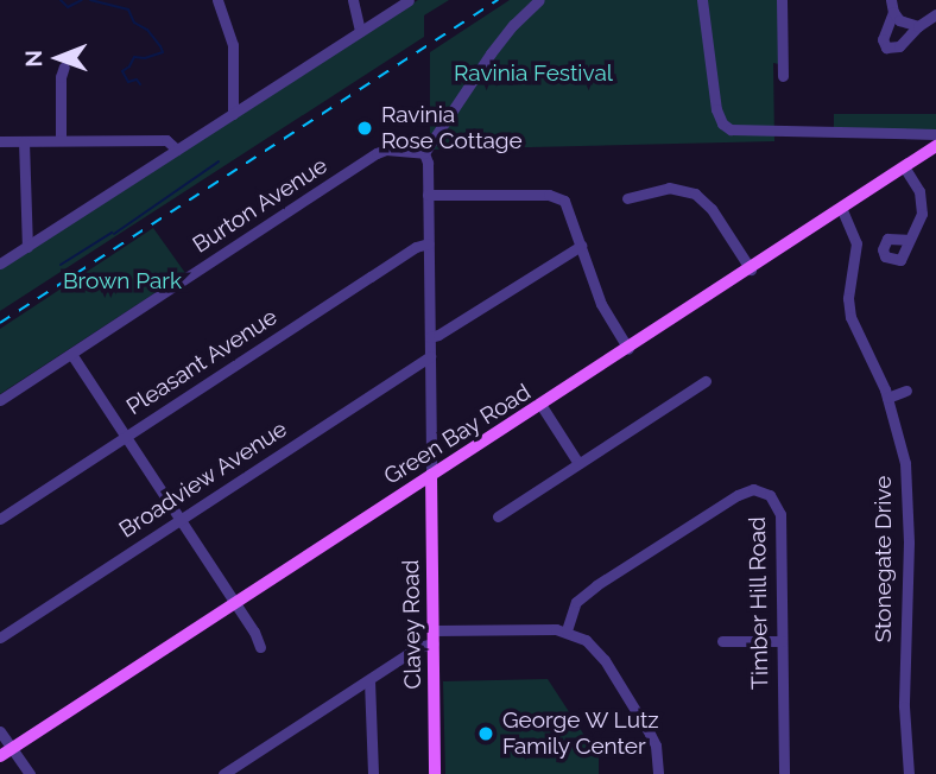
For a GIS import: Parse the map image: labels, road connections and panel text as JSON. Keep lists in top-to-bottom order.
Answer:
{
  "streets": {
    "main road": ["Green Bay Road", "Clavey Road"],
    "street": [
      "Burton Avenue",
      "Pleasant Avenue",
      "Broadview Avenue",
      "Stonegate Drive",
      "Timber Hill Road"
    ]
  },
  "crossings": [
    ["Green Bay Road", "Stonegate Drive"],
    ["Green Bay Road", "Clavey Road"]
  ],
  "parks": ["Ravinia Festival", "Brown Park"],
  "places": ["Ravinia Rose Cottage", "George W Lutz Family Center"],
  "north": "left"
}
